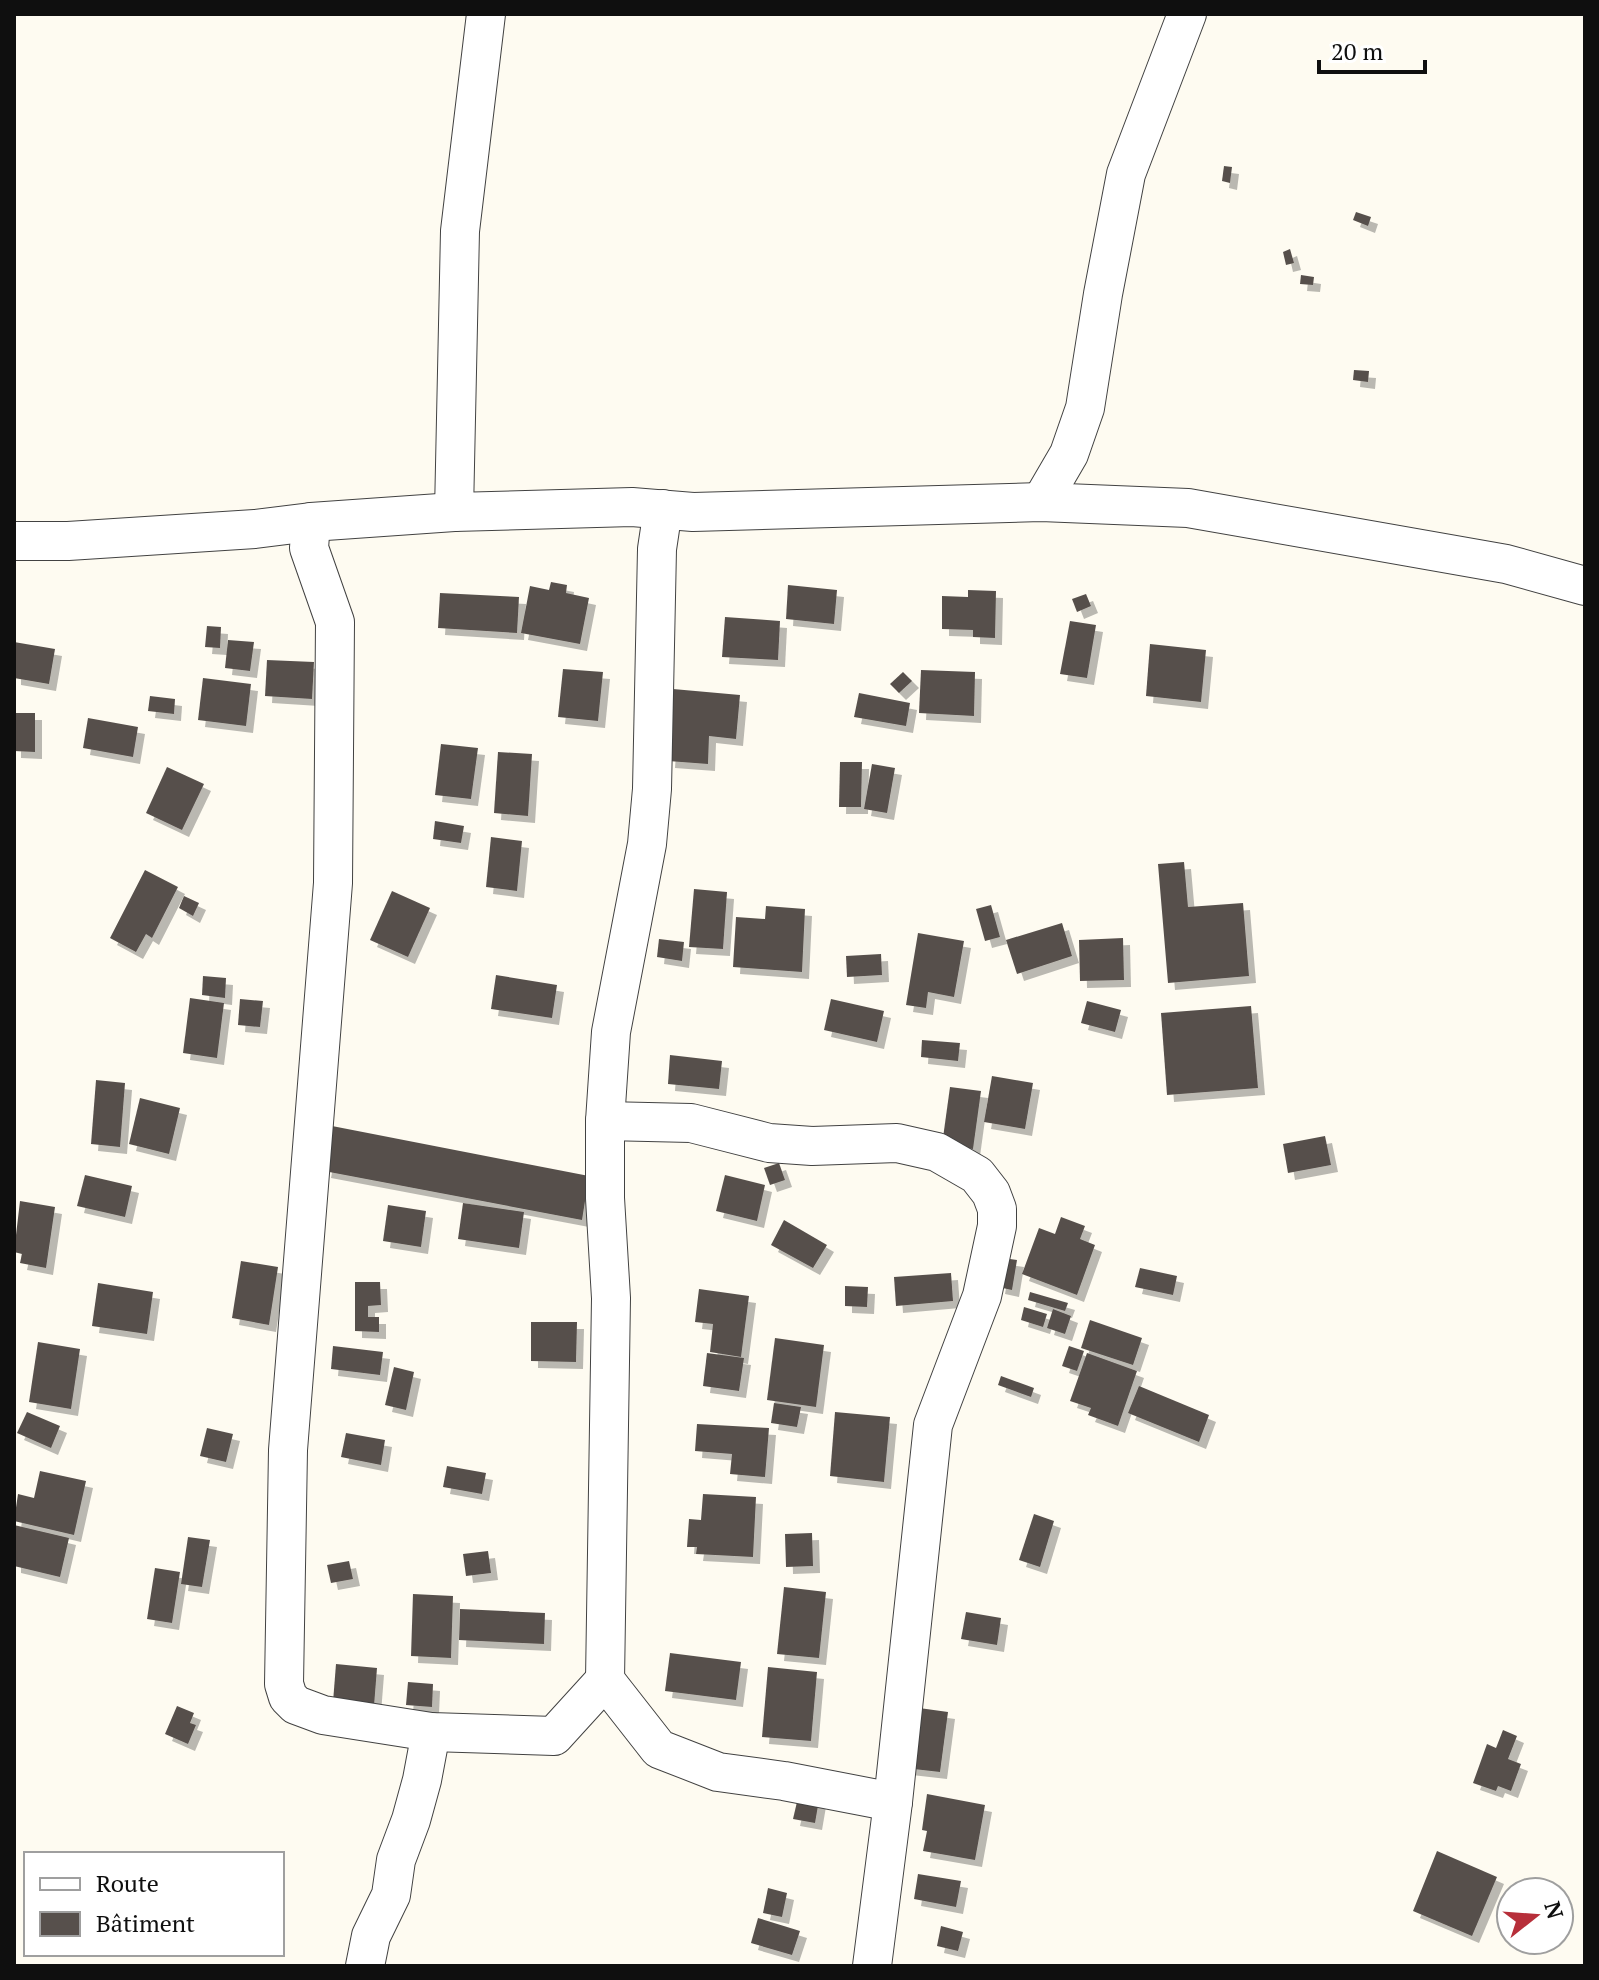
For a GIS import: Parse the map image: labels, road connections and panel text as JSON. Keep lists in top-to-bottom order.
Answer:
{
  "legend": ["Route", "Bâtiment"],
  "scale_bar": "20 m",
  "north": "right"
}
